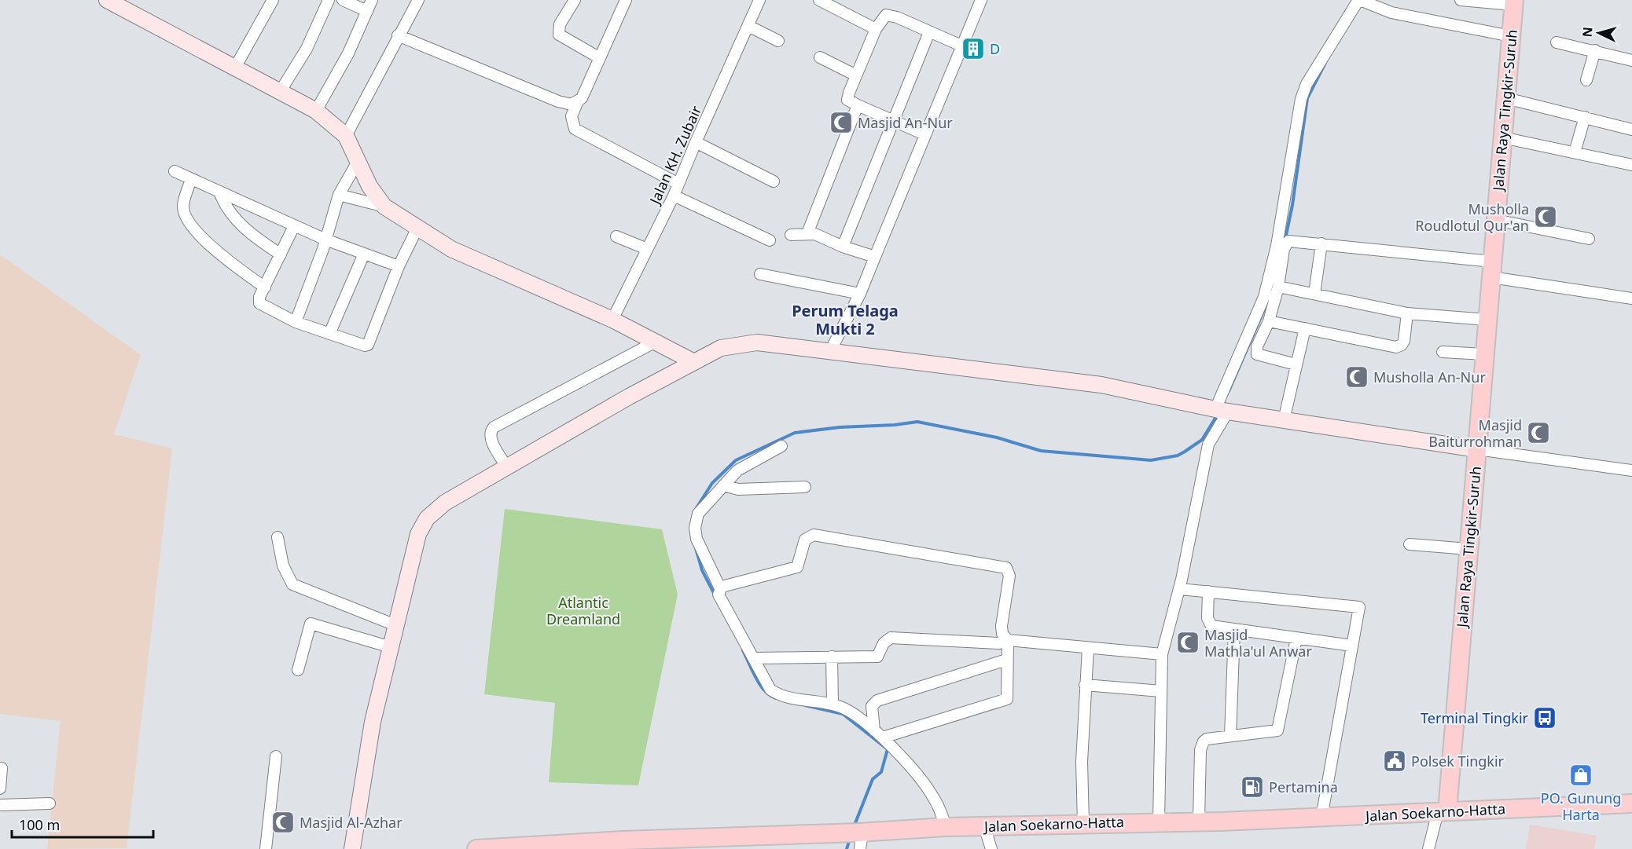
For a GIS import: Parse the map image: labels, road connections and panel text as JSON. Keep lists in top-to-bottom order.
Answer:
{
  "streets": {
    "main road": ["Jalan Raya Tingkir-Suruh", "Jalan Soekarno-Hatta"],
    "street": ["Jalan KH. Zubair"]
  },
  "crossings": [
    ["Jalan Raya Tingkir-Suruh", "Jalan Soekarno-Hatta"]
  ],
  "districts": ["Perum Telaga Mukti 2"],
  "parks": ["Atlantic Dreamland"],
  "places": {
    "building": ["D"],
    "mosque": [
      "Masjid An-Nur",
      "Musholla Roudlotul Qur'an",
      "Musholla An-Nur",
      "Masjid Baiturrohman",
      "Masjid Mathla'ul Anwar",
      "Masjid Al-Azhar"
    ],
    "bus stop": ["Terminal Tingkir"],
    "public building": ["Polsek Tingkir"],
    "shop": ["PO. Gunung Harta"],
    "fuel station": ["Pertamina"]
  },
  "scale_bar": "100 m",
  "north": "left"
}
